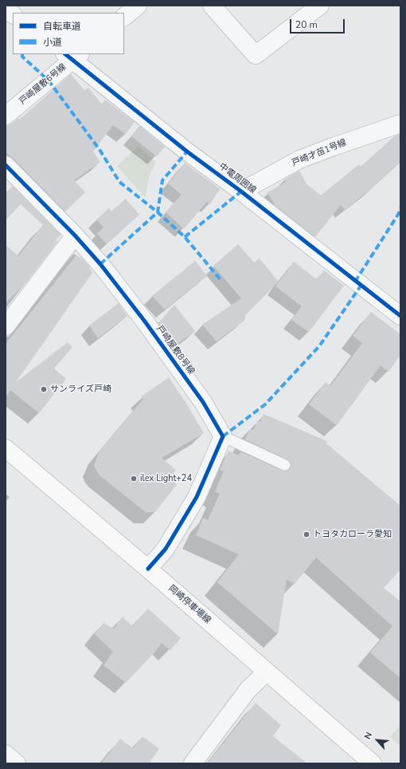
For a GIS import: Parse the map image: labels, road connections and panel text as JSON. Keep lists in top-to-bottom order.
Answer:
{
  "streets": {
    "main road": ["岡崎停車場線"],
    "street": [
      "戸崎屋敷6号線",
      "戸崎才苗1号線",
      "中電周囲線",
      "戸崎屋敷8号線"
    ]
  },
  "crossings": [
    ["戸崎屋敷6号線", "中電周囲線"],
    ["戸崎才苗1号線", "中電周囲線"]
  ],
  "places": ["サンライズ戸崎", "ilex Light+24", "トヨタカローラ愛知"],
  "legend": ["自転車道", "小道"],
  "scale_bar": "20 m",
  "north": "top left"
}
